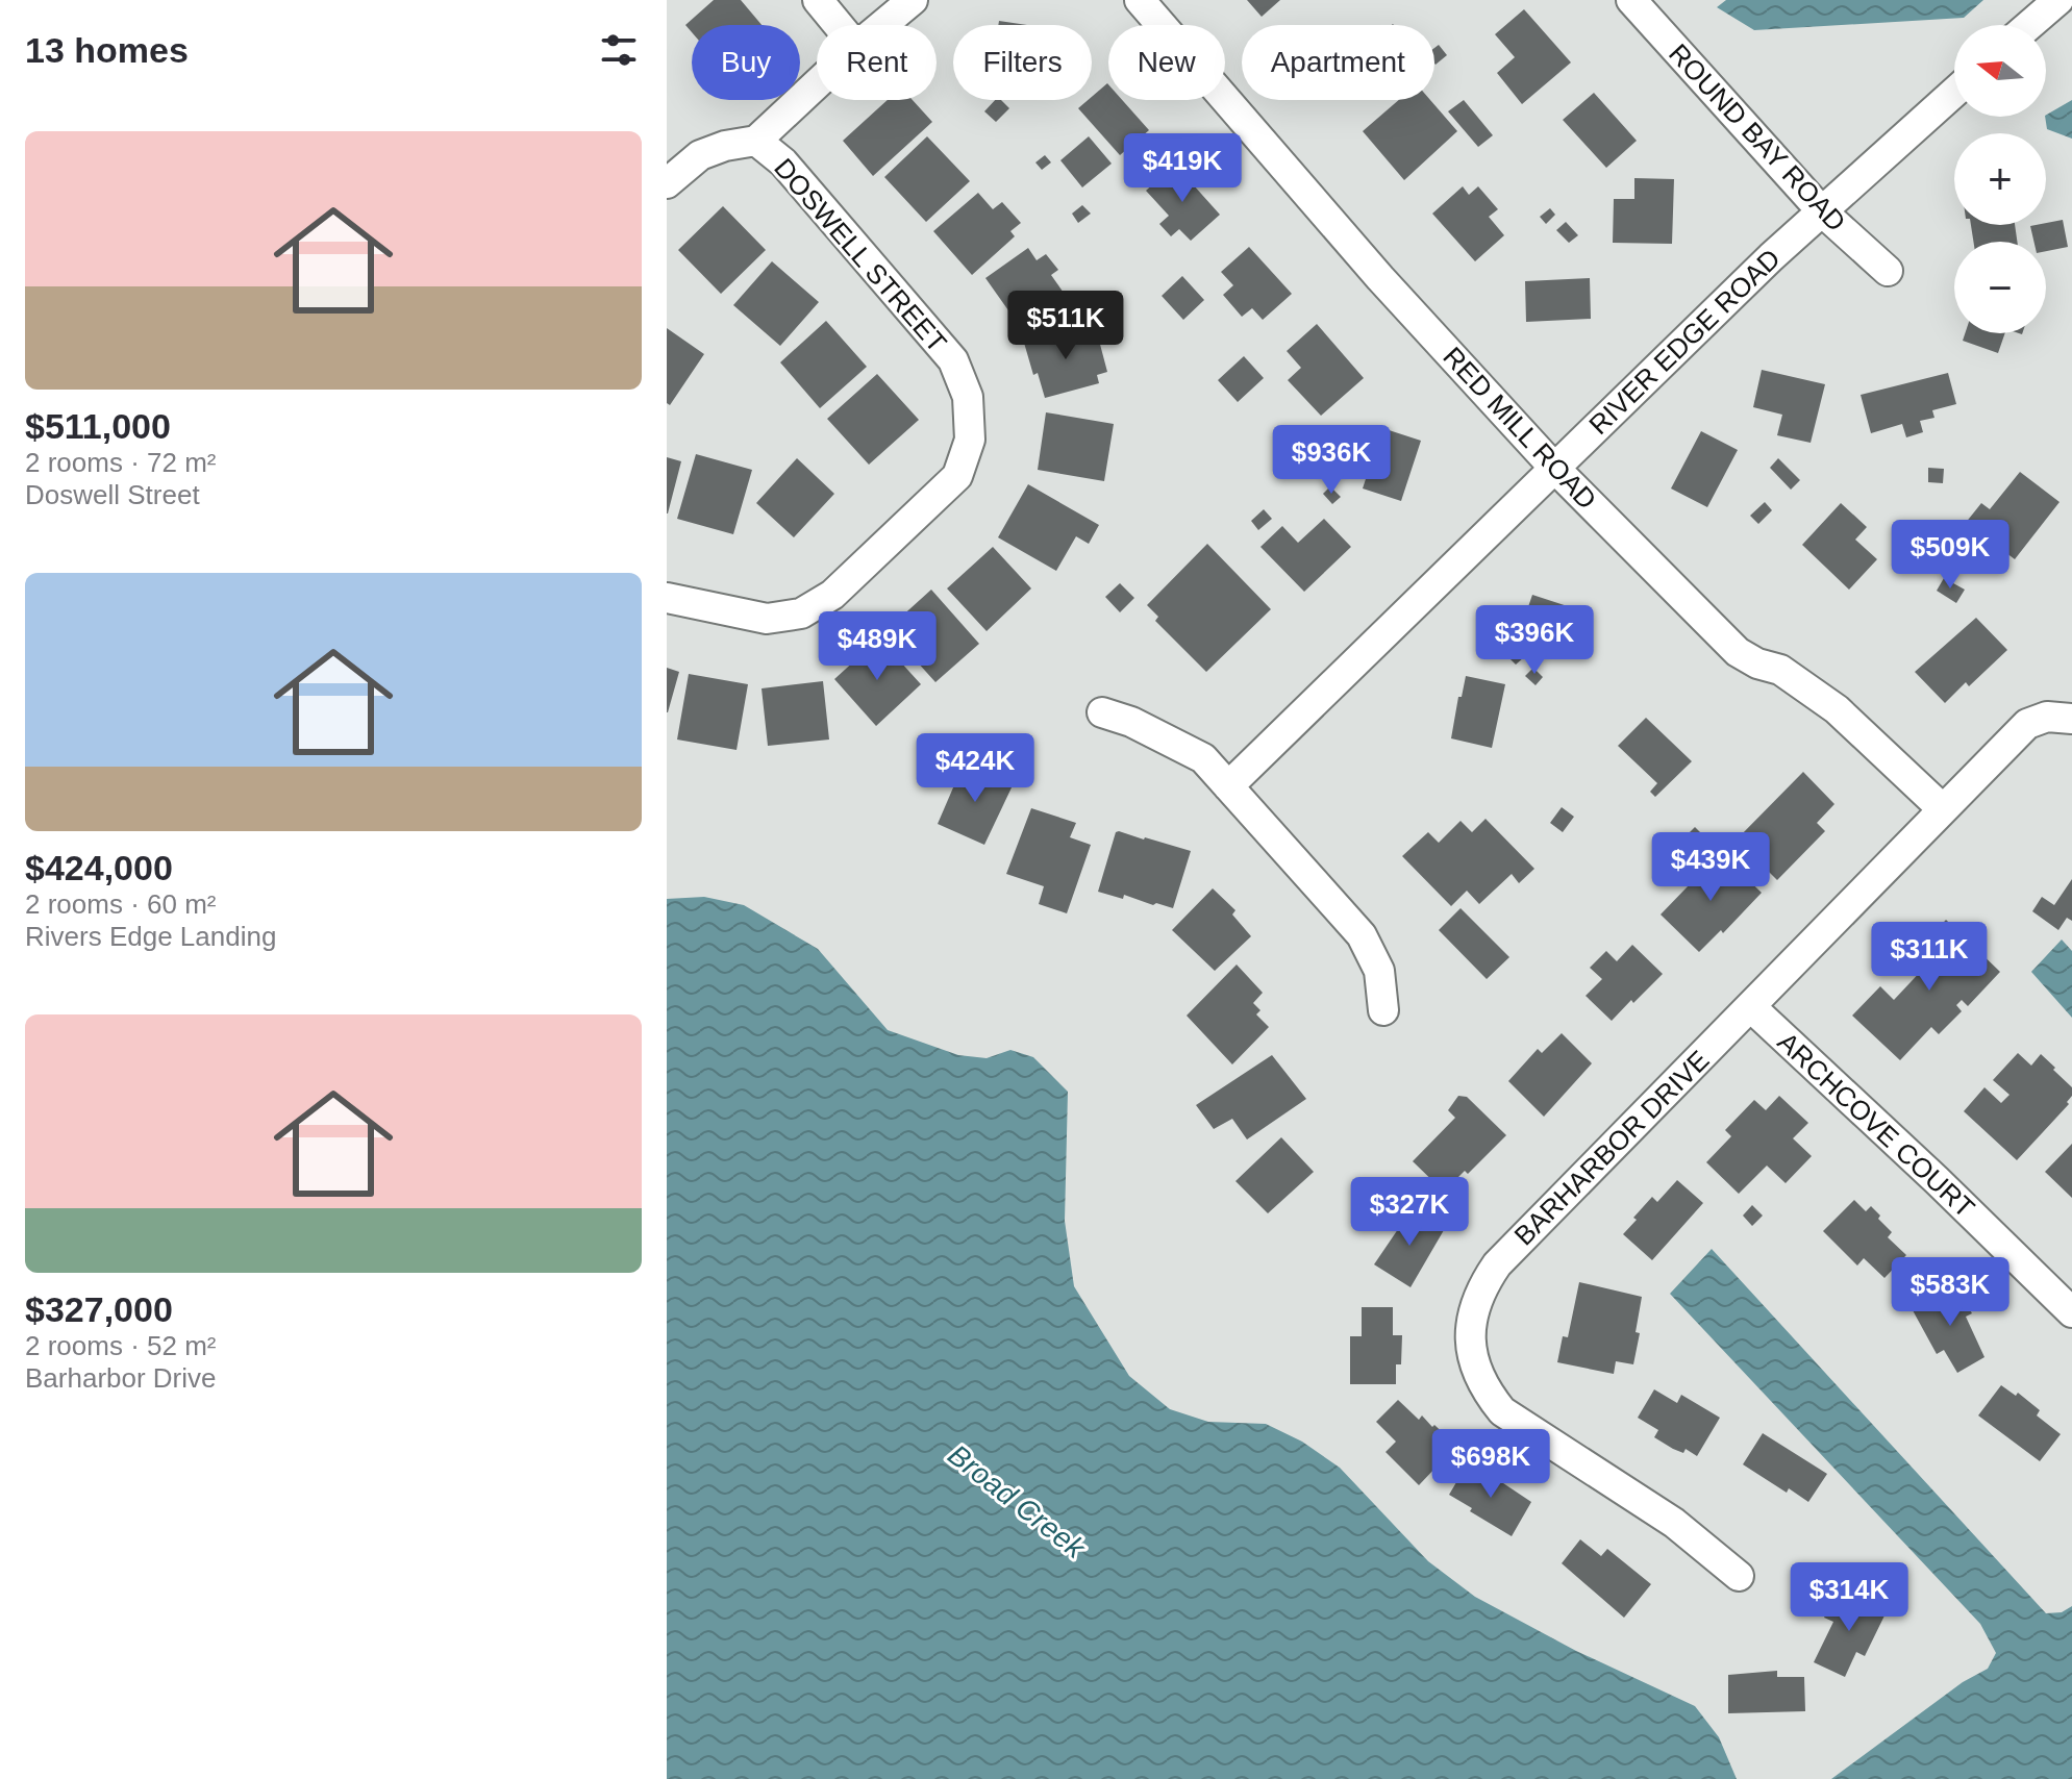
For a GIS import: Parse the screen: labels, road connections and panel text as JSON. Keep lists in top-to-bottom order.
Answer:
{
  "streets": {
    "street": [
      "ROUND BAY ROAD",
      "DOSWELL STREET",
      "RIVER EDGE ROAD",
      "RED MILL ROAD",
      "ARCHCOVE COURT",
      "BARHARBOR DRIVE"
    ]
  },
  "crossings": [
    ["ROUND BAY ROAD", "RIVER EDGE ROAD"],
    ["RIVER EDGE ROAD", "RED MILL ROAD"],
    ["RED MILL ROAD", "BARHARBOR DRIVE"],
    ["ARCHCOVE COURT", "BARHARBOR DRIVE"]
  ],
  "water": ["Broad Creek"],
  "north": "left",
  "page": {
    "heading": "13 homes",
    "map_buttons": ["+", "−"],
    "chip": [
      "Buy",
      "Rent",
      "Filters",
      "New",
      "Apartment"
    ],
    "list": [
      {
        "name": "$511,000",
        "note": "2 rooms · 72 m² · Doswell Street"
      },
      {
        "name": "$424,000",
        "note": "2 rooms · 60 m² · Rivers Edge Landing"
      },
      {
        "name": "$327,000",
        "note": "2 rooms · 52 m² · Barharbor Drive"
      }
    ],
    "price": [
      "$419K",
      "$511K",
      "$936K",
      "$509K",
      "$396K",
      "$489K",
      "$424K",
      "$439K",
      "$311K",
      "$327K",
      "$583K",
      "$698K",
      "$314K"
    ]
  }
}
